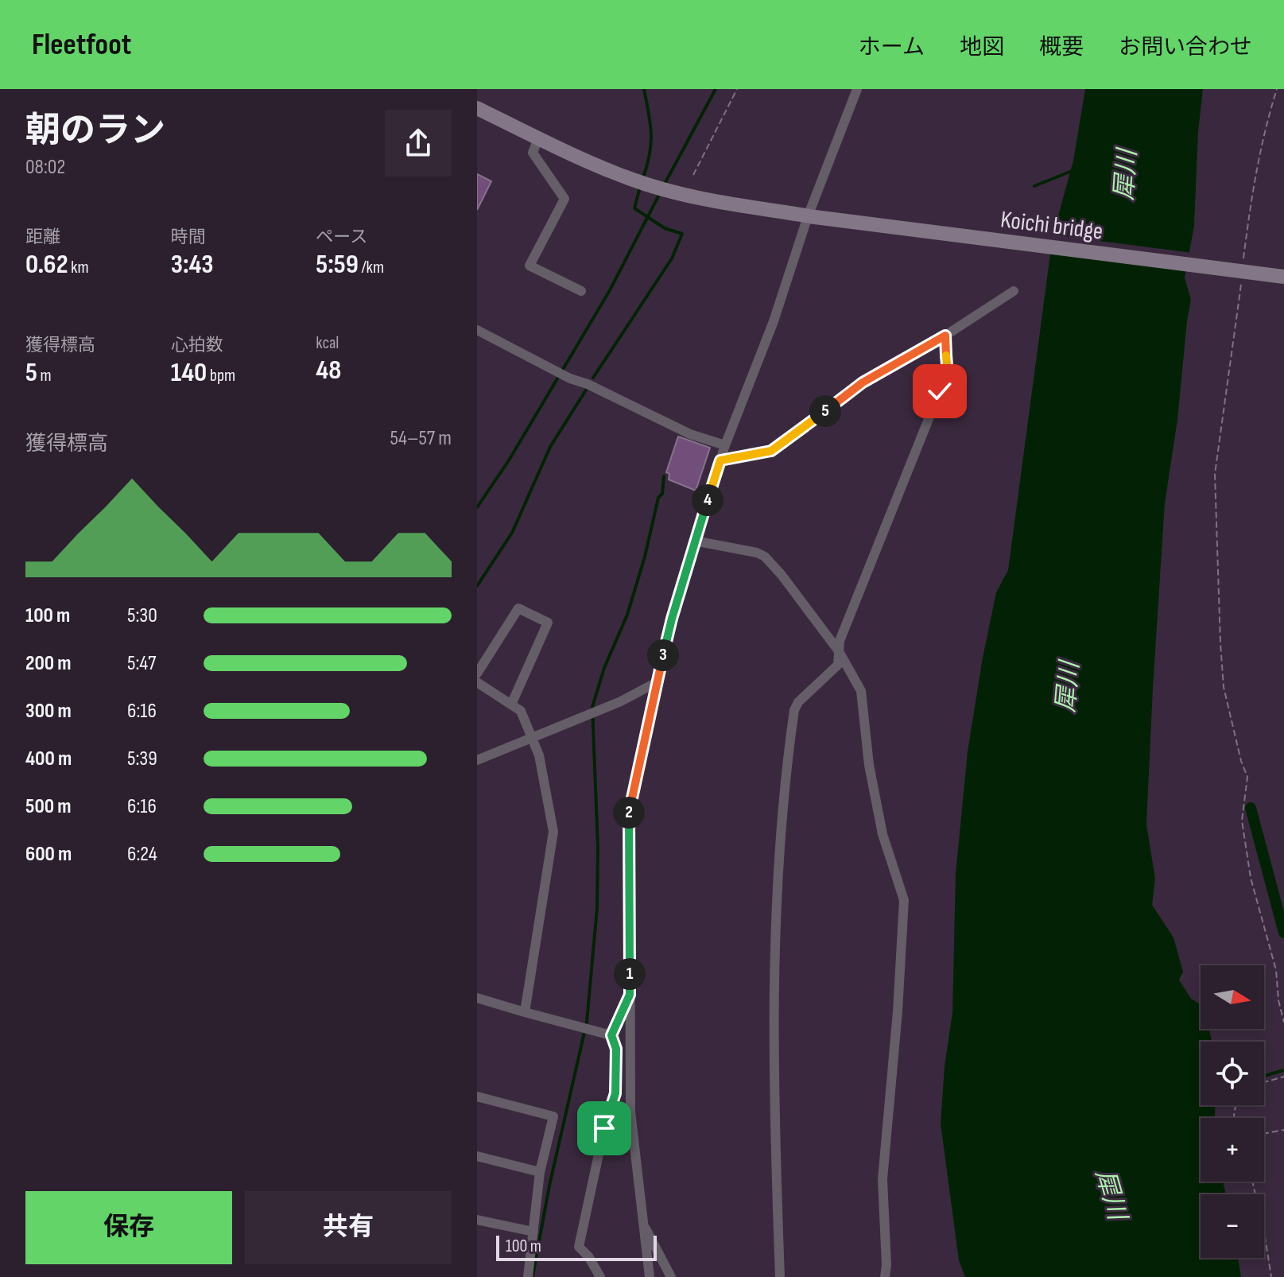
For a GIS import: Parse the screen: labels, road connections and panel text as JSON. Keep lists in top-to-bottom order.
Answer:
{
  "streets": {
    "main road": ["Koichi bridge"]
  },
  "water": ["犀川"],
  "scale_bar": "100 m",
  "north": "right",
  "page": {
    "header": "Fleetfoot",
    "nav": [
      "ホーム",
      "地図",
      "概要",
      "お問い合わせ"
    ],
    "heading": ["朝のラン", "08:02"],
    "stats": [
      ["距離", "0.62 km"],
      ["時間", "3:43"],
      ["ペース", "5:59 /km"],
      ["獲得標高", "5 m"],
      ["心拍数", "140 bpm"],
      ["kcal", "48"]
    ],
    "pins": [
      "5",
      "4",
      "3",
      "2",
      "1"
    ],
    "chart": ["獲得標高", "54–57 m"],
    "list": [
      {
        "name": "100 m",
        "note": "5:30"
      },
      {
        "name": "200 m",
        "note": "5:47"
      },
      {
        "name": "300 m",
        "note": "6:16"
      },
      {
        "name": "400 m",
        "note": "5:39"
      },
      {
        "name": "500 m",
        "note": "6:16"
      },
      {
        "name": "600 m",
        "note": "6:24"
      }
    ],
    "map_buttons": ["+", "−"],
    "buttons": ["保存", "共有"],
    "scale": "100 m"
  }
}
